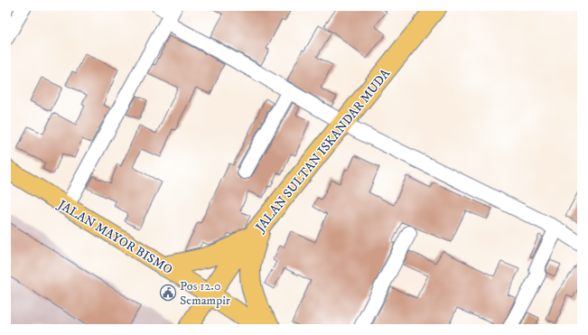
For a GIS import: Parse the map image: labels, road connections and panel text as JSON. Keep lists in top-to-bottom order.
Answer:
{
  "streets": {
    "highway": ["JALAN SULTAN ISKANDAR MUDA", "JALAN MAYOR BISMO"]
  },
  "crossings": [
    ["JALAN SULTAN ISKANDAR MUDA", "JALAN MAYOR BISMO"]
  ],
  "places": {
    "public building": ["Pos 12.0 Semampir"]
  }
}
